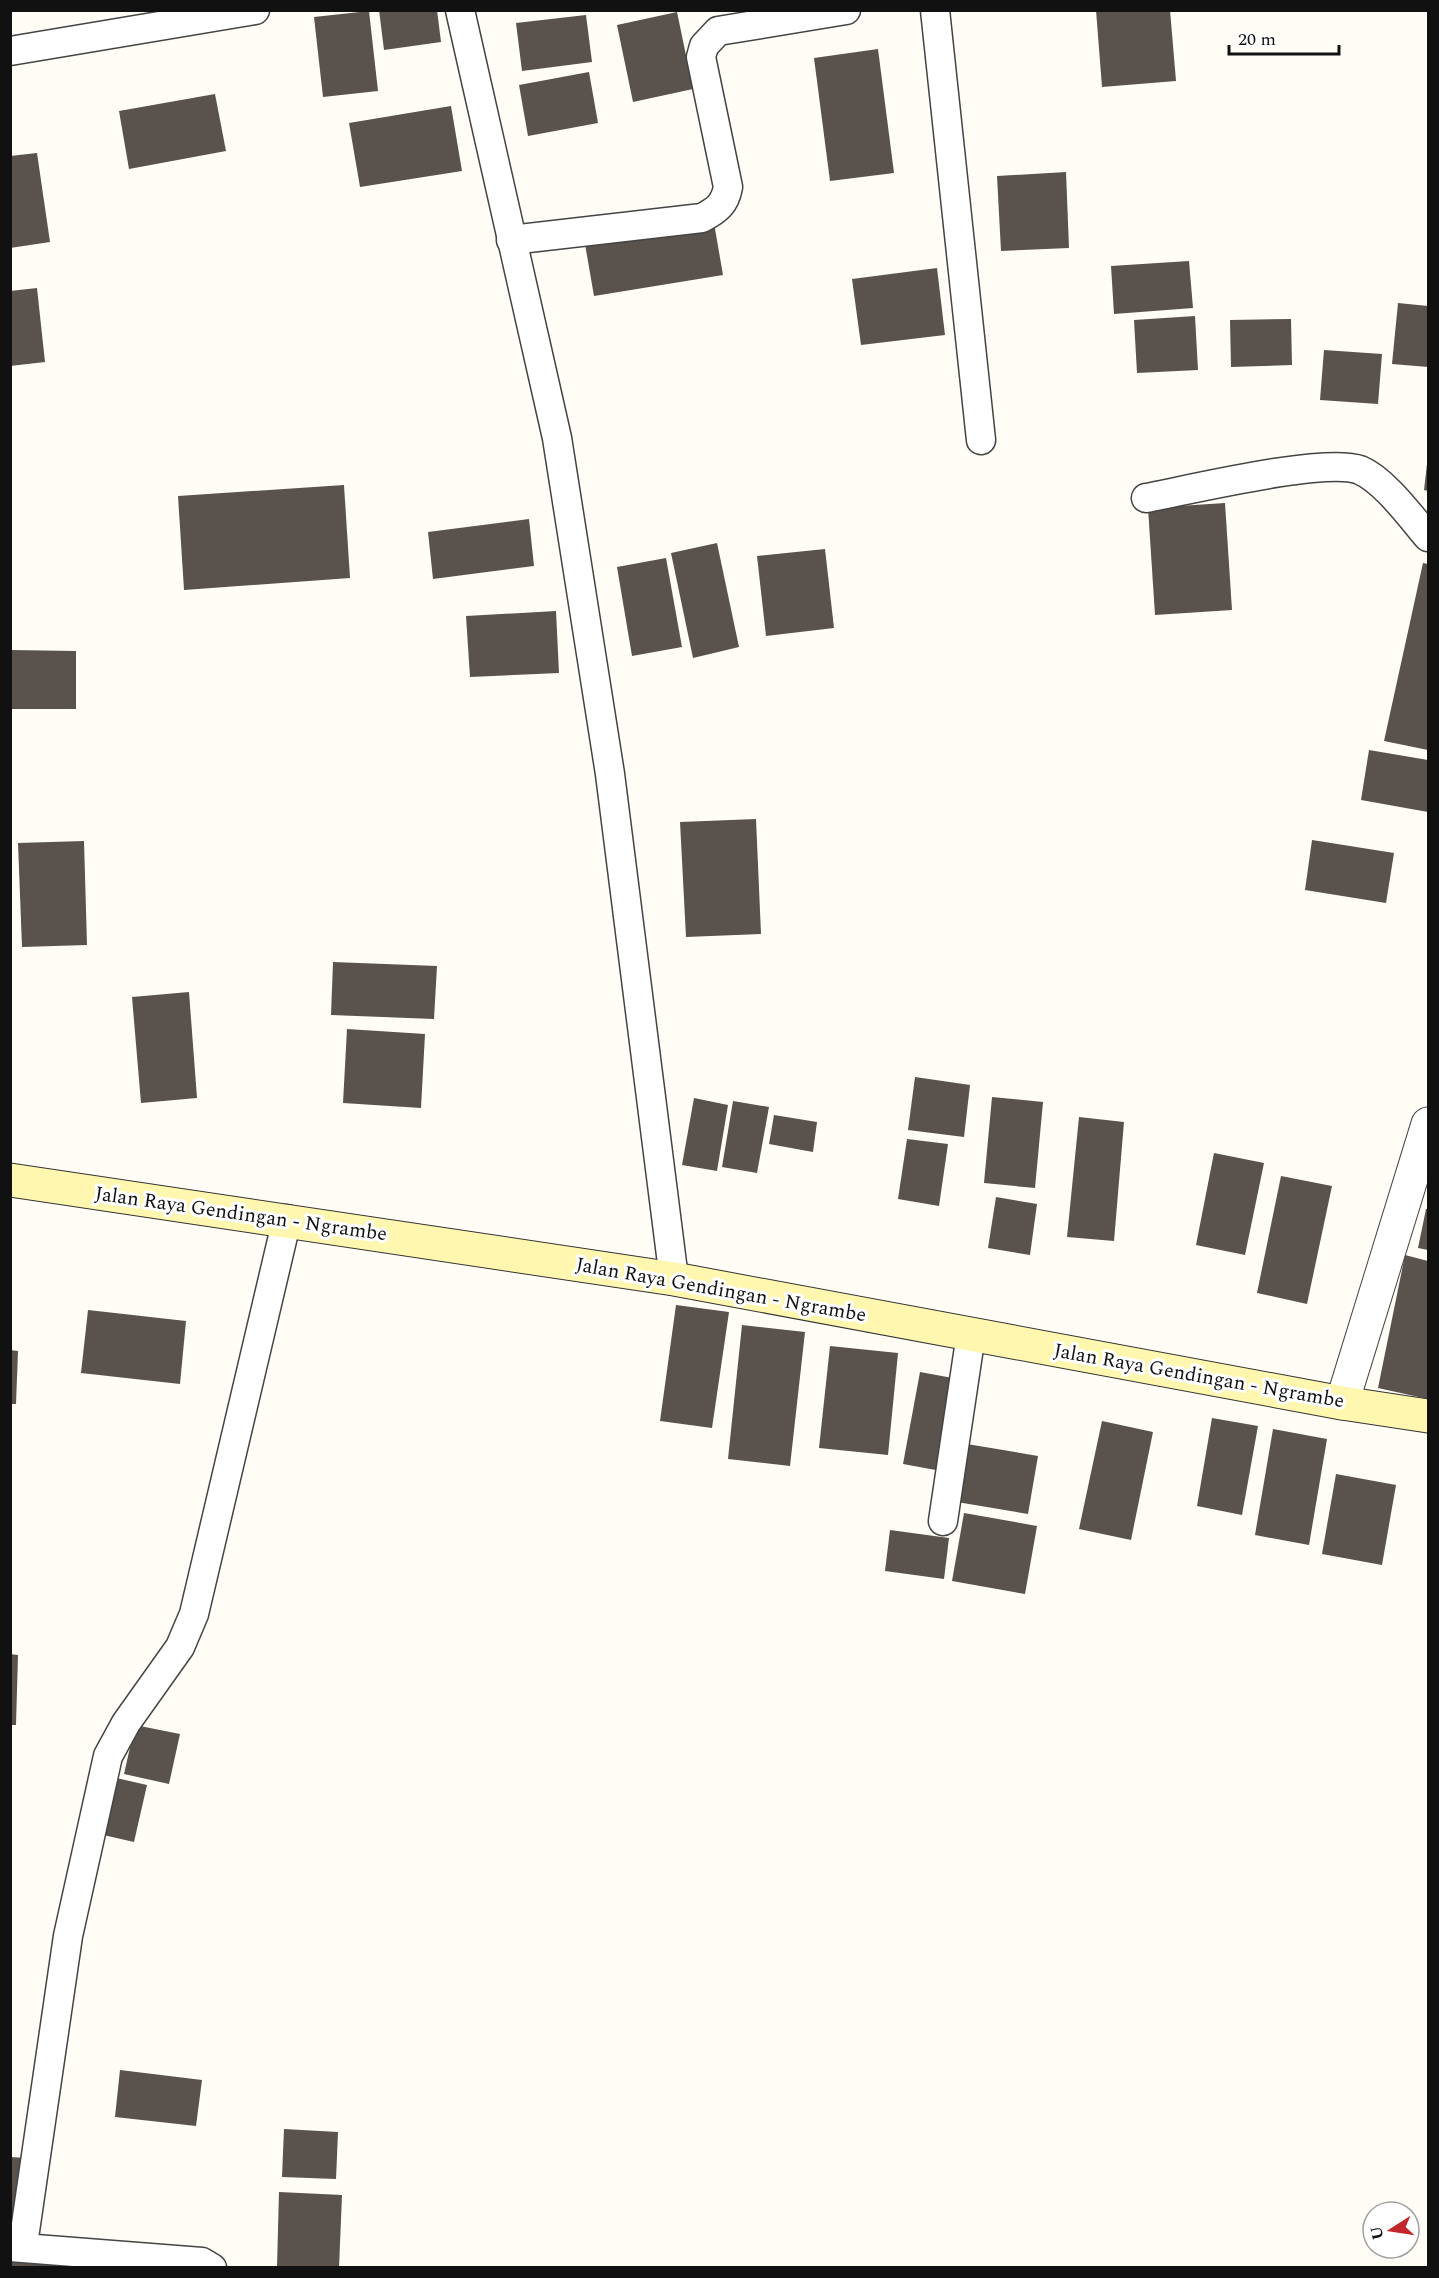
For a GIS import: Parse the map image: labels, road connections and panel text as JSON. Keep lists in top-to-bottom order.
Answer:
{
  "streets": {
    "main road": ["Jalan Raya Gendingan - Ngrambe"]
  },
  "scale_bar": "20 m",
  "north": "left"
}
